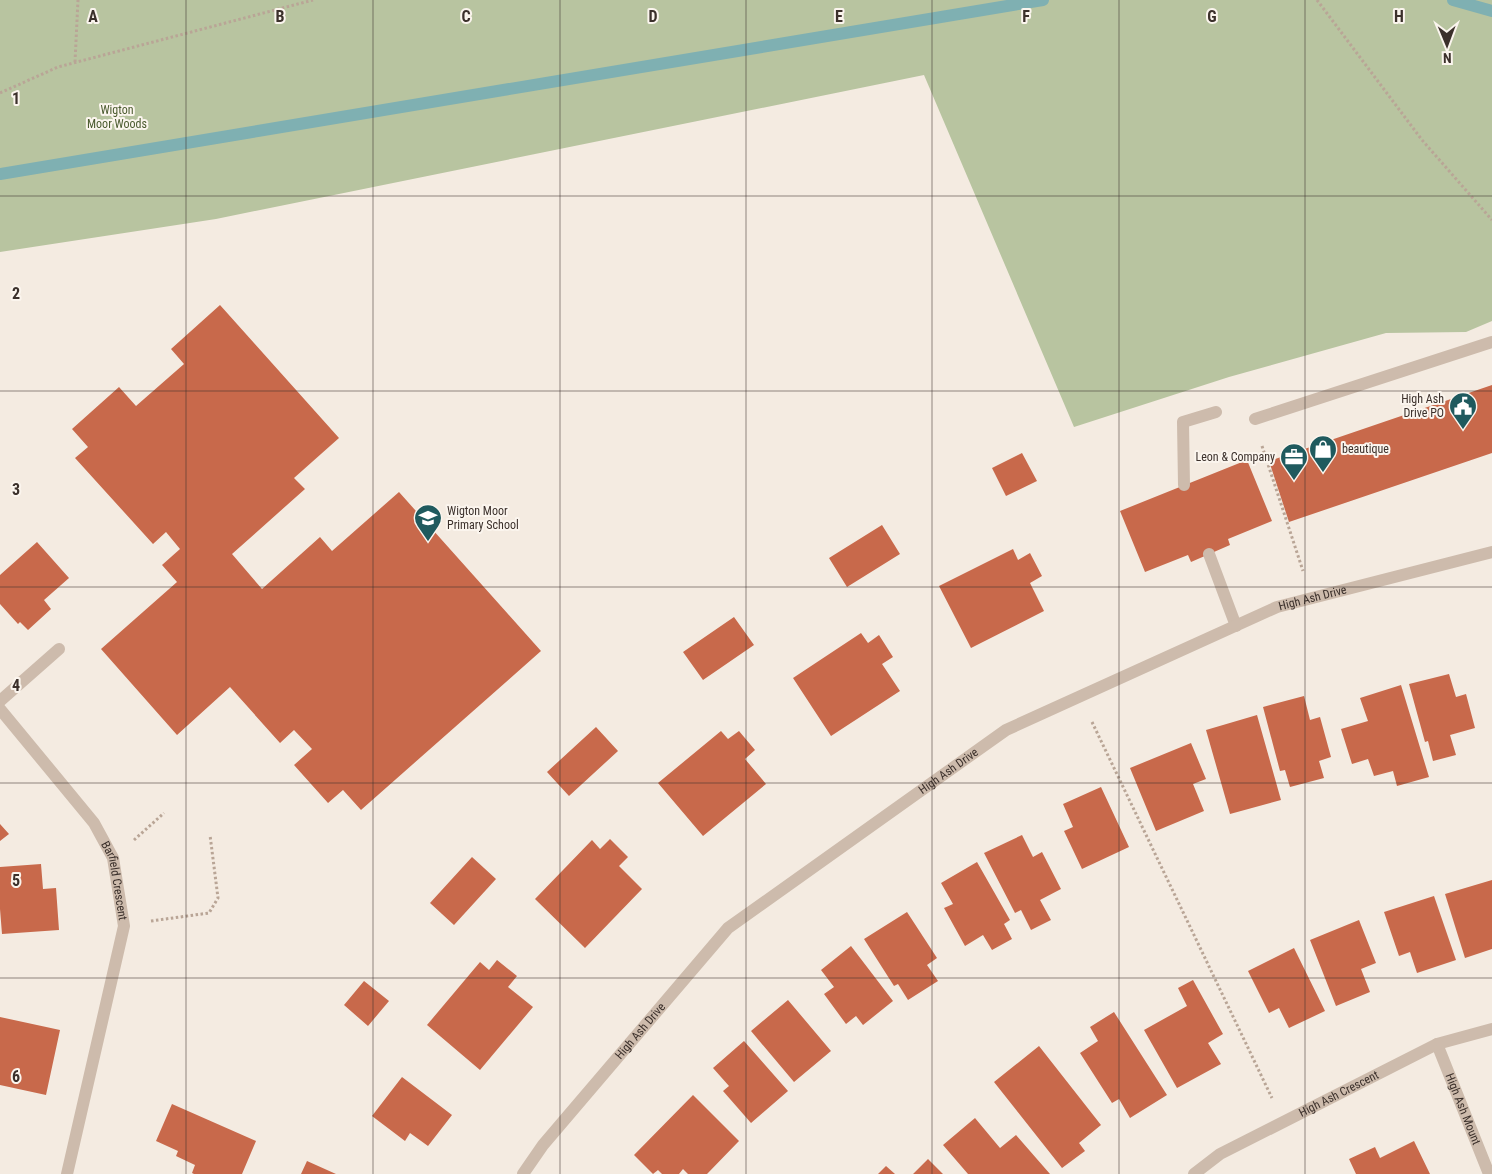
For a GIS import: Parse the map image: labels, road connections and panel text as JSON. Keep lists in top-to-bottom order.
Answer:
{
  "streets": {
    "street": [
      "High Ash Drive",
      "Barfield Crescent",
      "High Ash Crescent",
      "High Ash Mount"
    ]
  },
  "crossings": [
    ["High Ash Crescent", "High Ash Mount"]
  ],
  "parks": ["Wigton Moor Woods"],
  "places": {
    "public building": ["High Ash Drive PO"],
    "shop": ["beautique"],
    "office": ["Leon & Company"],
    "school or university": ["Wigton Moor Primary School"]
  },
  "north": "bottom",
  "grid": {
    "columns": [
      "A",
      "B",
      "C",
      "D",
      "E",
      "F",
      "G",
      "H"
    ],
    "rows": [
      "1",
      "2",
      "3",
      "4",
      "5",
      "6"
    ]
  }
}
